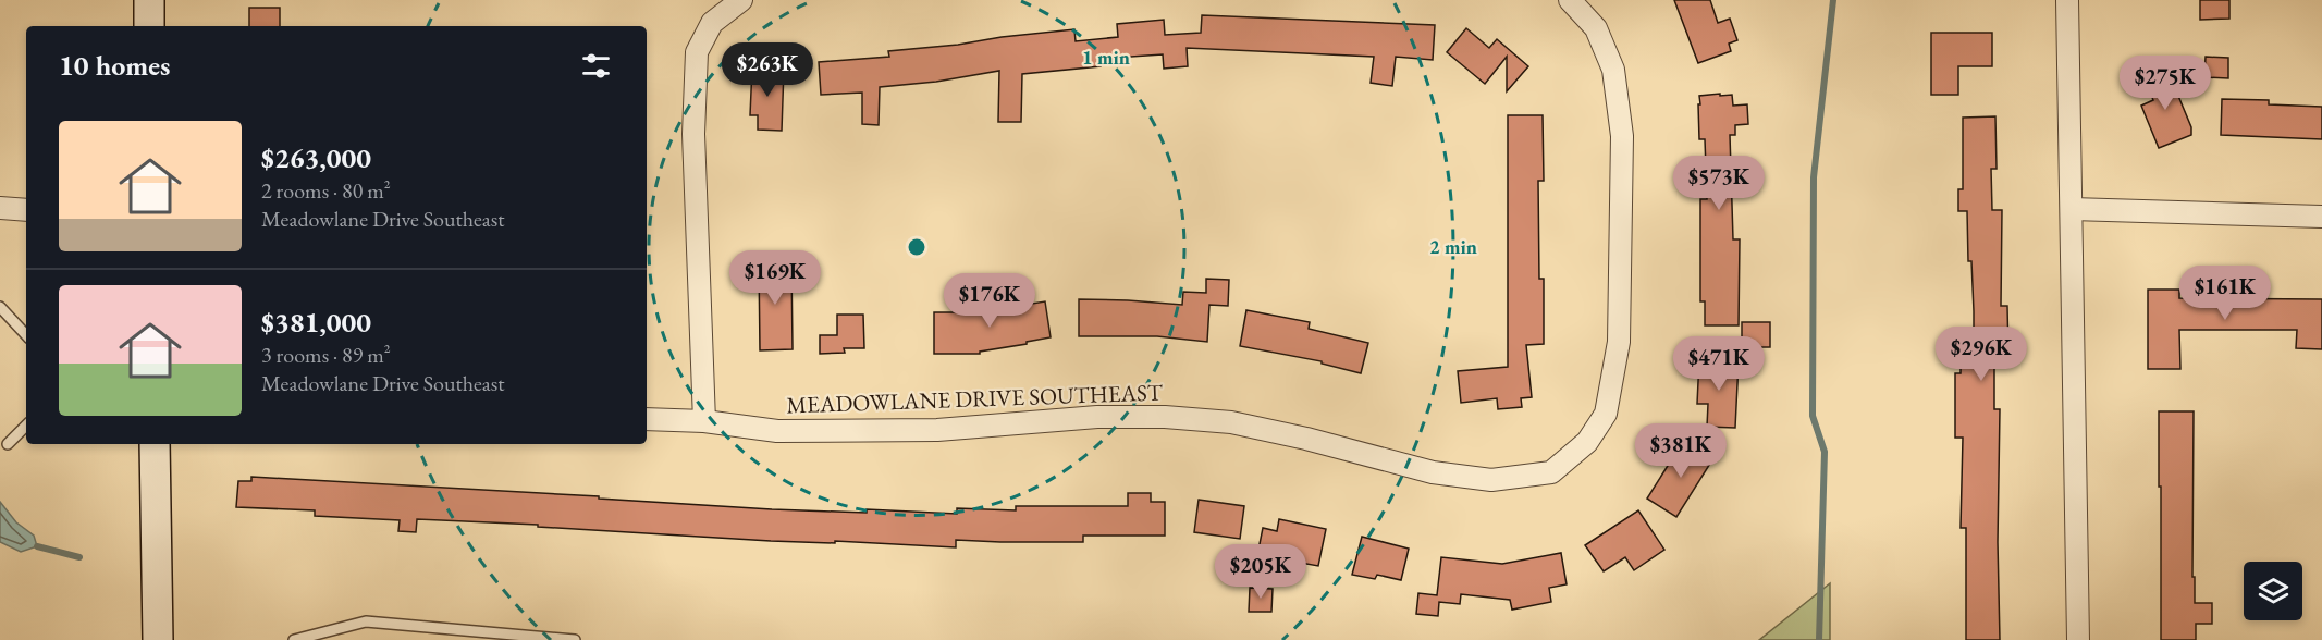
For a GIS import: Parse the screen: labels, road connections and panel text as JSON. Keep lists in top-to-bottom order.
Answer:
{
  "streets": {
    "street": ["MEADOWLANE DRIVE SOUTHEAST"]
  },
  "page": {
    "heading": "10 homes",
    "price": [
      "$263K",
      "$275K",
      "$573K",
      "$169K",
      "$161K",
      "$176K",
      "$296K",
      "$471K",
      "$381K",
      "$205K"
    ],
    "list": [
      {
        "name": "$263,000",
        "note": "2 rooms · 80 m² · Meadowlane Drive Southeast"
      },
      {
        "name": "$381,000",
        "note": "3 rooms · 89 m² · Meadowlane Drive Southeast"
      }
    ]
  },
  "rings": ["1 min", "2 min"]
}
